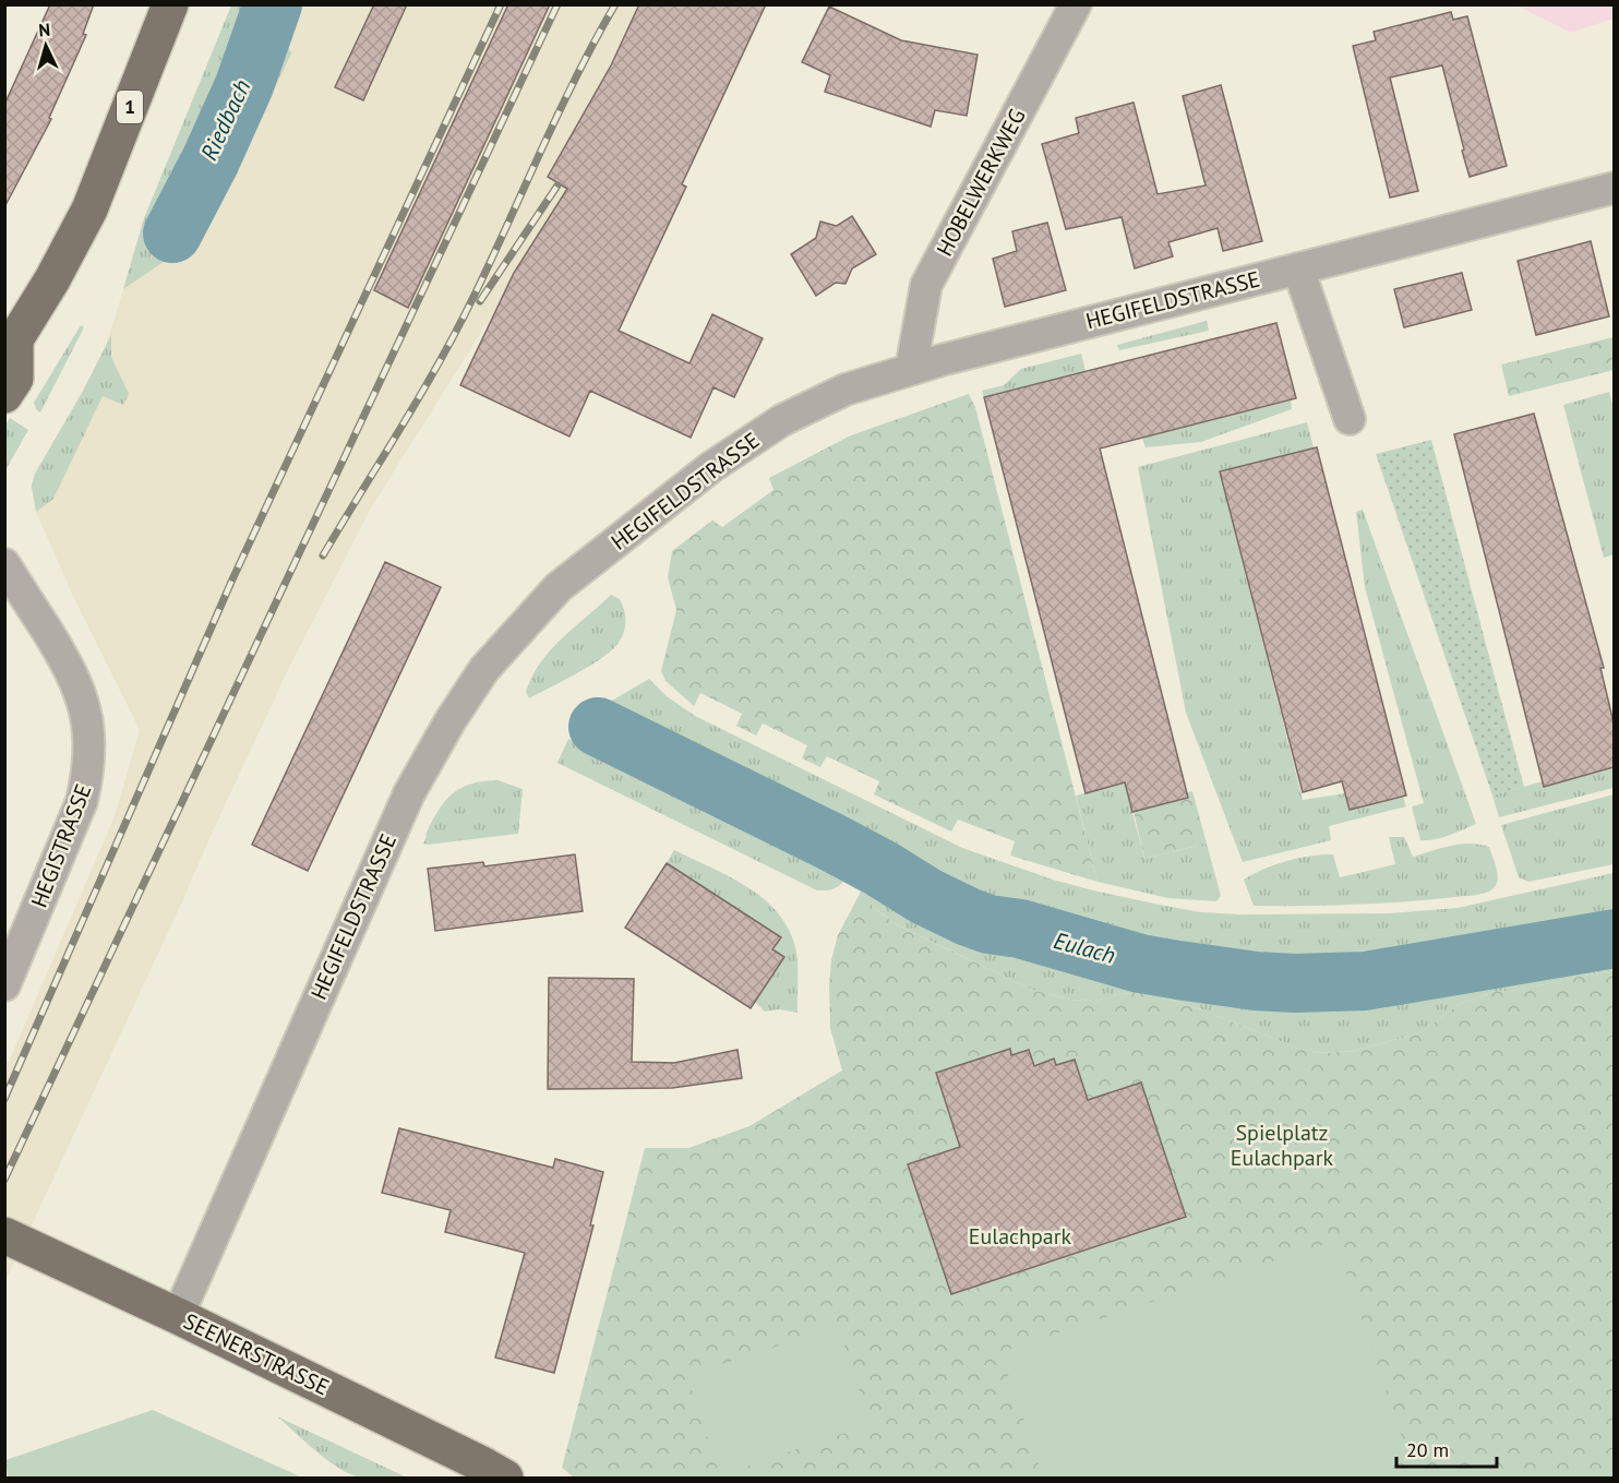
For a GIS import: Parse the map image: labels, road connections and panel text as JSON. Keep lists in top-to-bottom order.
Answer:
{
  "streets": {
    "main road": ["1", "SEENERSTRASSE"],
    "street": ["HOBELWERKWEG", "HEGIFELDSTRASSE", "HEGISTRASSE"]
  },
  "crossings": [
    ["HOBELWERKWEG", "HEGIFELDSTRASSE"],
    ["HEGIFELDSTRASSE", "SEENERSTRASSE"]
  ],
  "water": ["Riedbach", "Eulach"],
  "parks": ["Spielplatz Eulachpark", "Eulachpark"],
  "scale_bar": "20 m",
  "north": "top"
}
